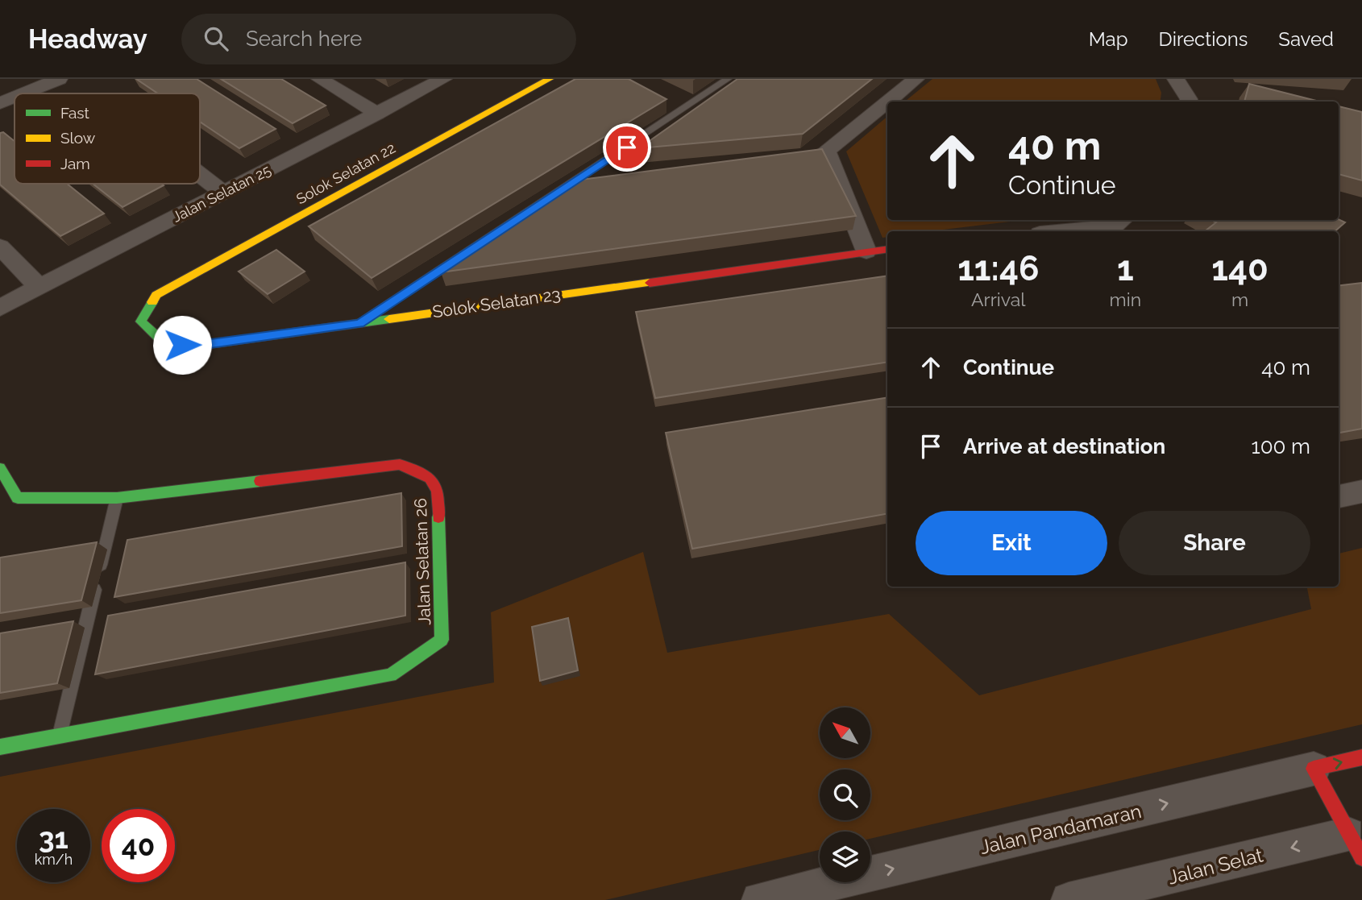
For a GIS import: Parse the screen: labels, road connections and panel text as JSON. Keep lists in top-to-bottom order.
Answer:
{
  "streets": {
    "street": [
      "Solok Selatan 22",
      "Jalan Selatan 25",
      "Solok Selatan 23",
      "Jalan Selatan 26",
      "Jalan Pandamaran",
      "Jalan Selat"
    ]
  },
  "crossings": [
    ["Solok Selatan 22", "Solok Selatan 23"]
  ],
  "one_way": ["Jalan Pandamaran", "Jalan Selat"],
  "legend": ["Fast", "Slow", "Jam"],
  "north": "top left",
  "page": {
    "header": "Headway",
    "search": "Search here",
    "nav": ["Map", "Directions", "Saved"],
    "turn": ["40 m", "Continue"],
    "eta": [
      "11:46",
      "Arrival",
      "1",
      "min",
      "140",
      "m"
    ],
    "list": [
      {
        "name": "Continue",
        "value": "40 m"
      },
      {
        "name": "Arrive at destination",
        "value": "100 m"
      }
    ],
    "buttons": ["Exit", "Share"],
    "speed": "31 km/h",
    "limit": "40"
  }
}
